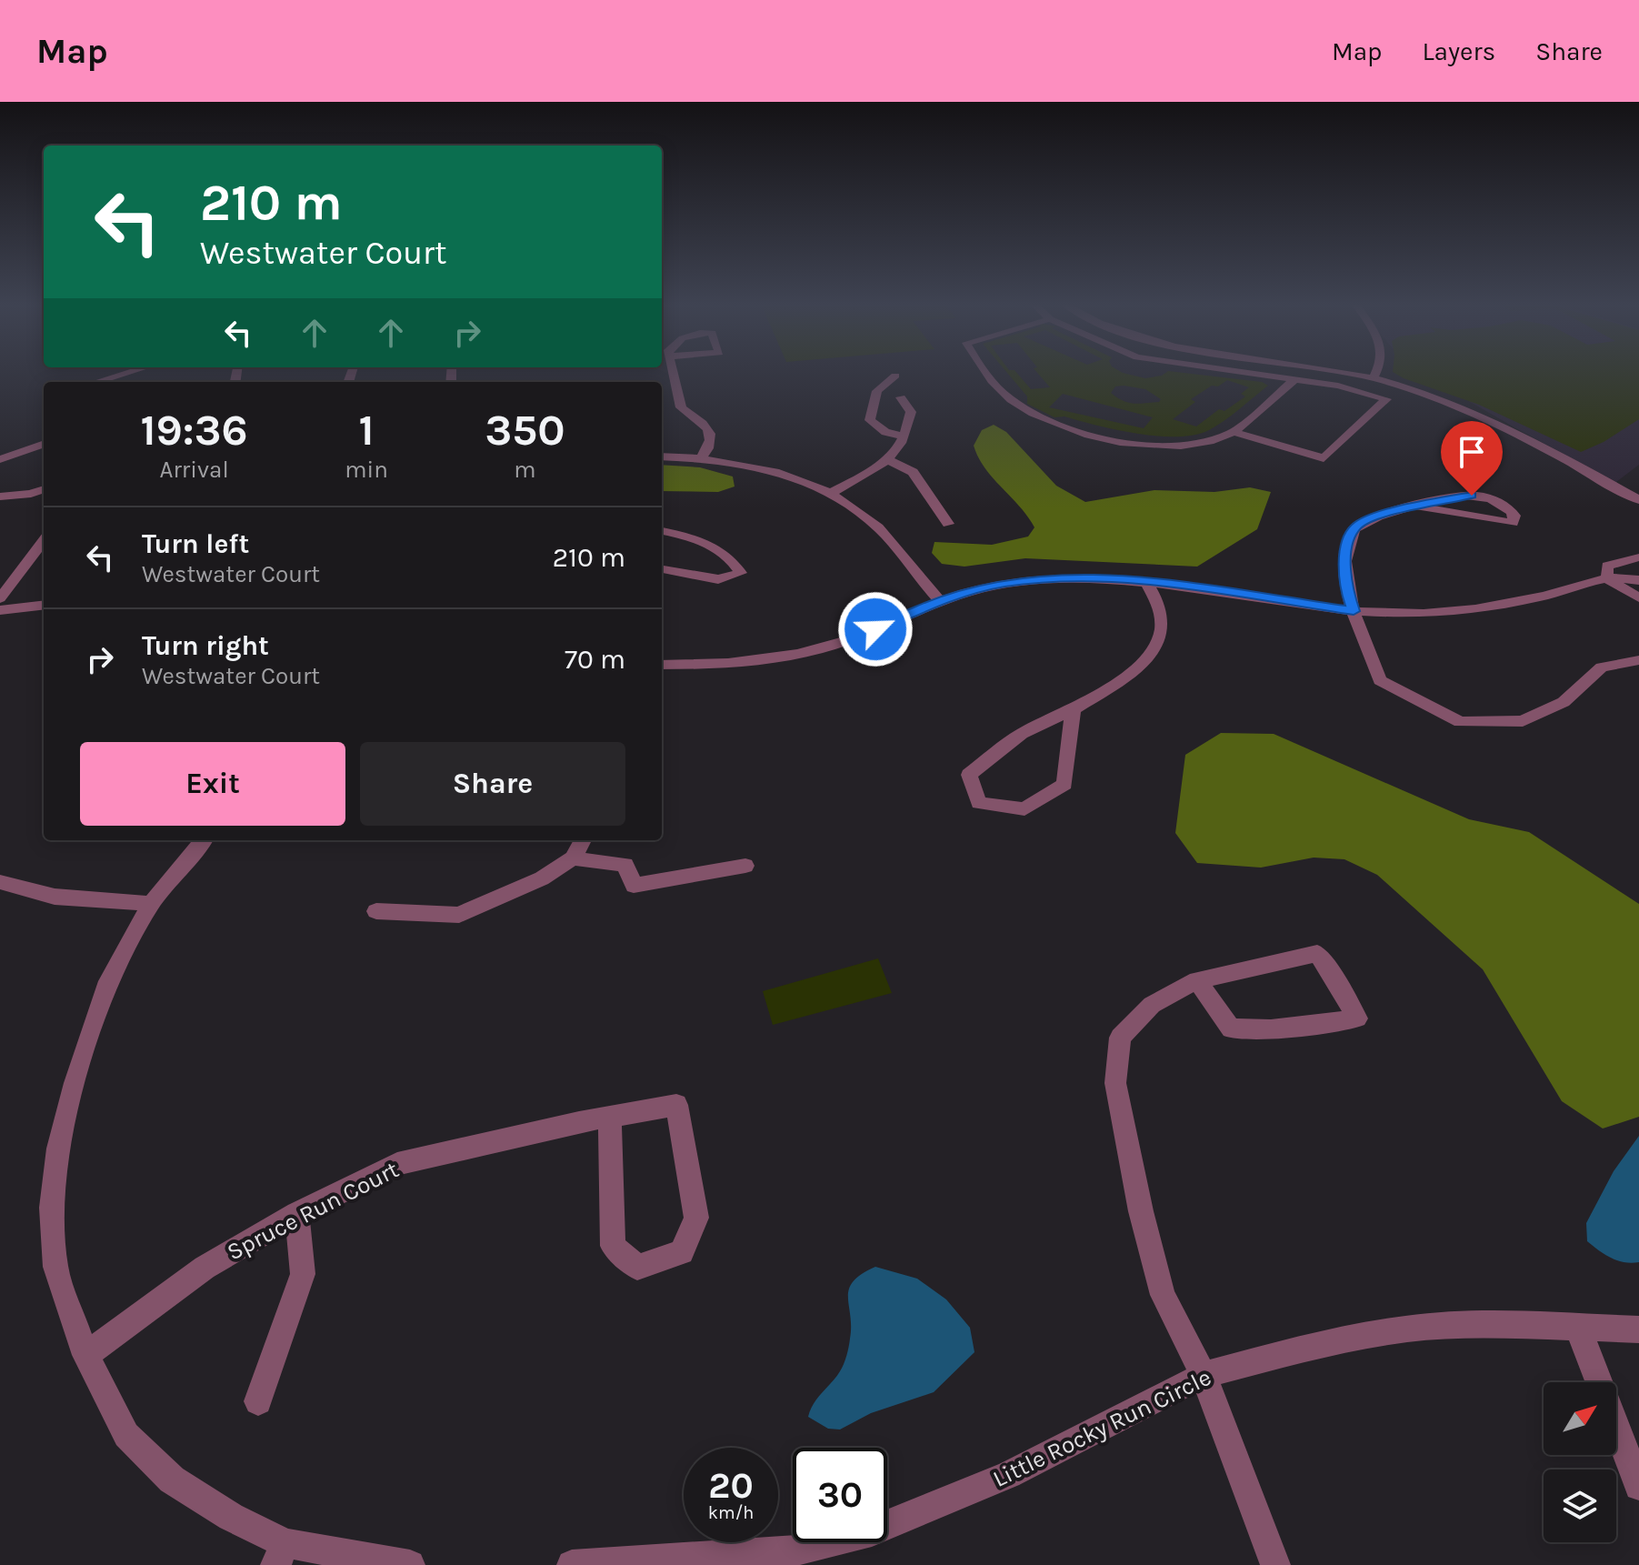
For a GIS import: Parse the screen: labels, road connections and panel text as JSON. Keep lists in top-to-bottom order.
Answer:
{
  "streets": {
    "street": ["Spruce Run Court", "Little Rocky Run Circle"]
  },
  "north": "top right",
  "page": {
    "header": "Map",
    "nav": ["Map", "Layers", "Share"],
    "turn": ["210 m", "Westwater Court"],
    "eta": [
      "19:36",
      "Arrival",
      "1",
      "min",
      "350",
      "m"
    ],
    "list": [
      {
        "name": "Turn left",
        "note": "Westwater Court",
        "value": "210 m"
      },
      {
        "name": "Turn right",
        "note": "Westwater Court",
        "value": "70 m"
      }
    ],
    "buttons": ["Exit", "Share"],
    "speed": "20 km/h",
    "limit": "30"
  }
}
